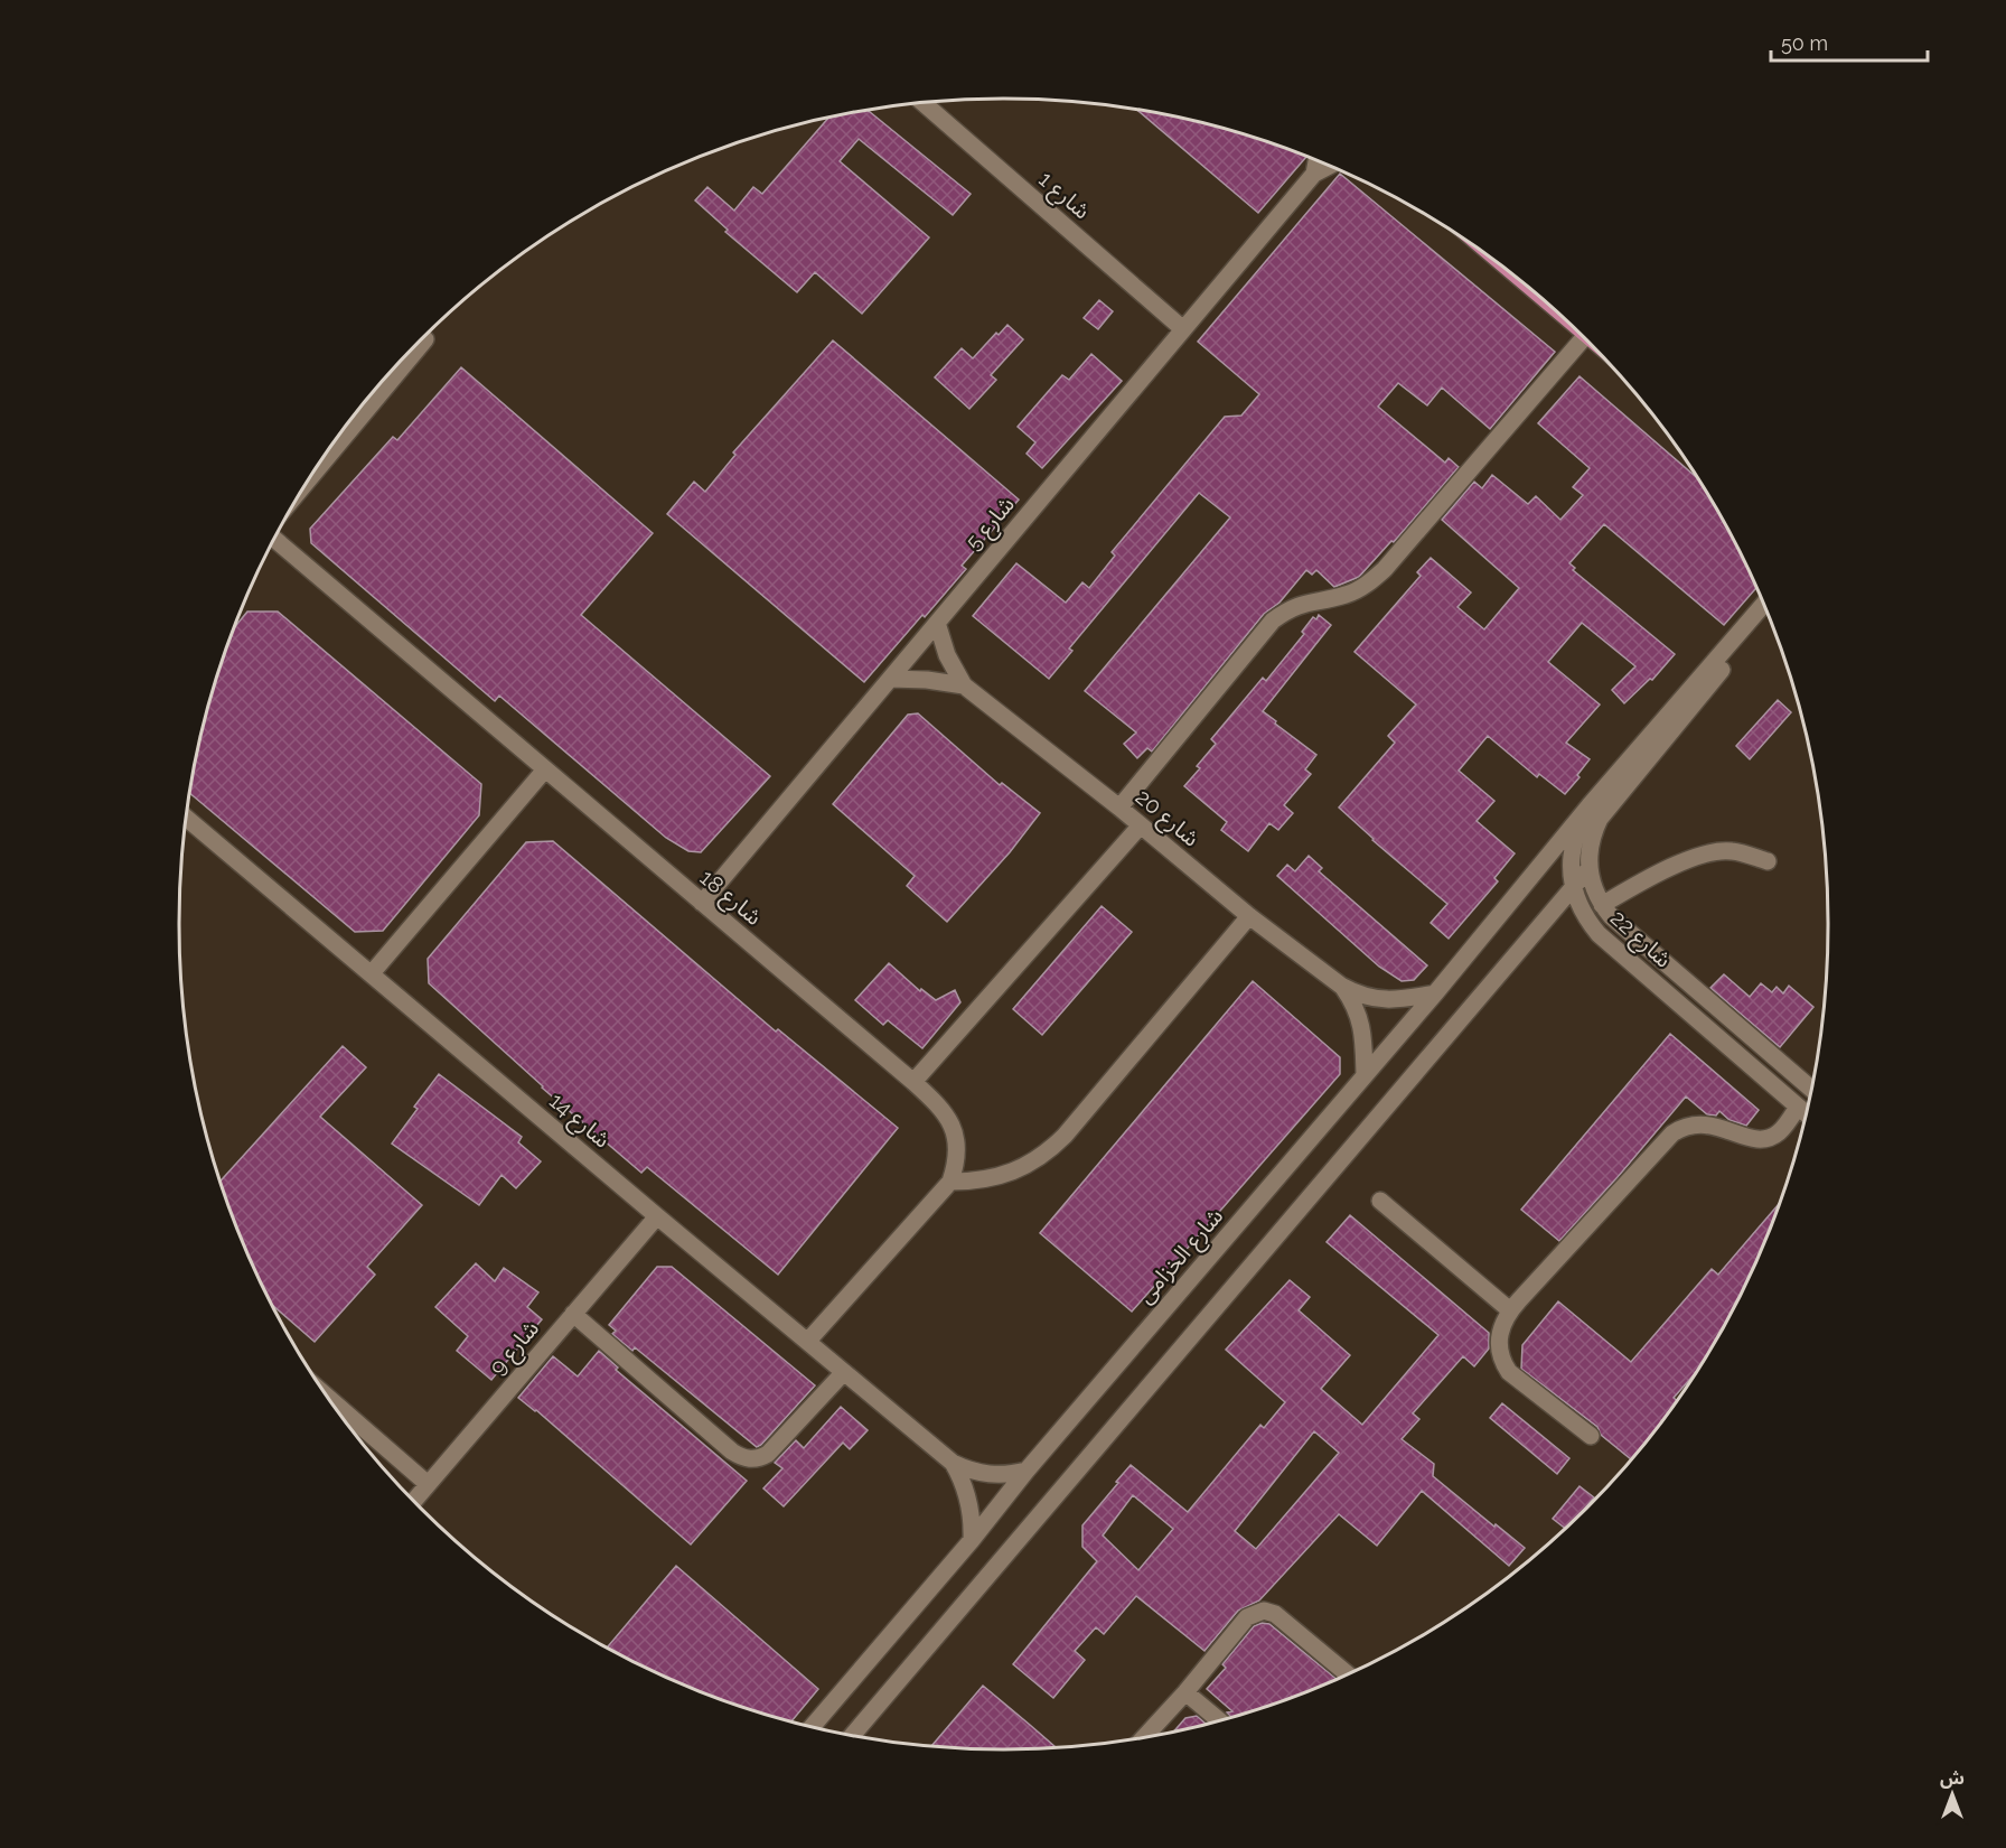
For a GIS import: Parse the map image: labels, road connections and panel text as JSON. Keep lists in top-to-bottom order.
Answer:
{
  "streets": {
    "street": [
      "شارع 1",
      "شارع 5",
      "شارع 20",
      "شارع 18",
      "شارع 22",
      "شارع 14",
      "شارع الخزامى",
      "شارع 9"
    ]
  },
  "crossings": [
    ["شارع 1", "شارع 5"],
    ["شارع 5", "شارع 20"],
    ["شارع 5", "شارع 18"],
    ["شارع 20", "شارع الخزامى"],
    ["شارع 22", "شارع الخزامى"],
    ["شارع 14", "شارع الخزامى"],
    ["شارع 14", "شارع 9"]
  ],
  "scale_bar": "50 m",
  "north": "top"
}
